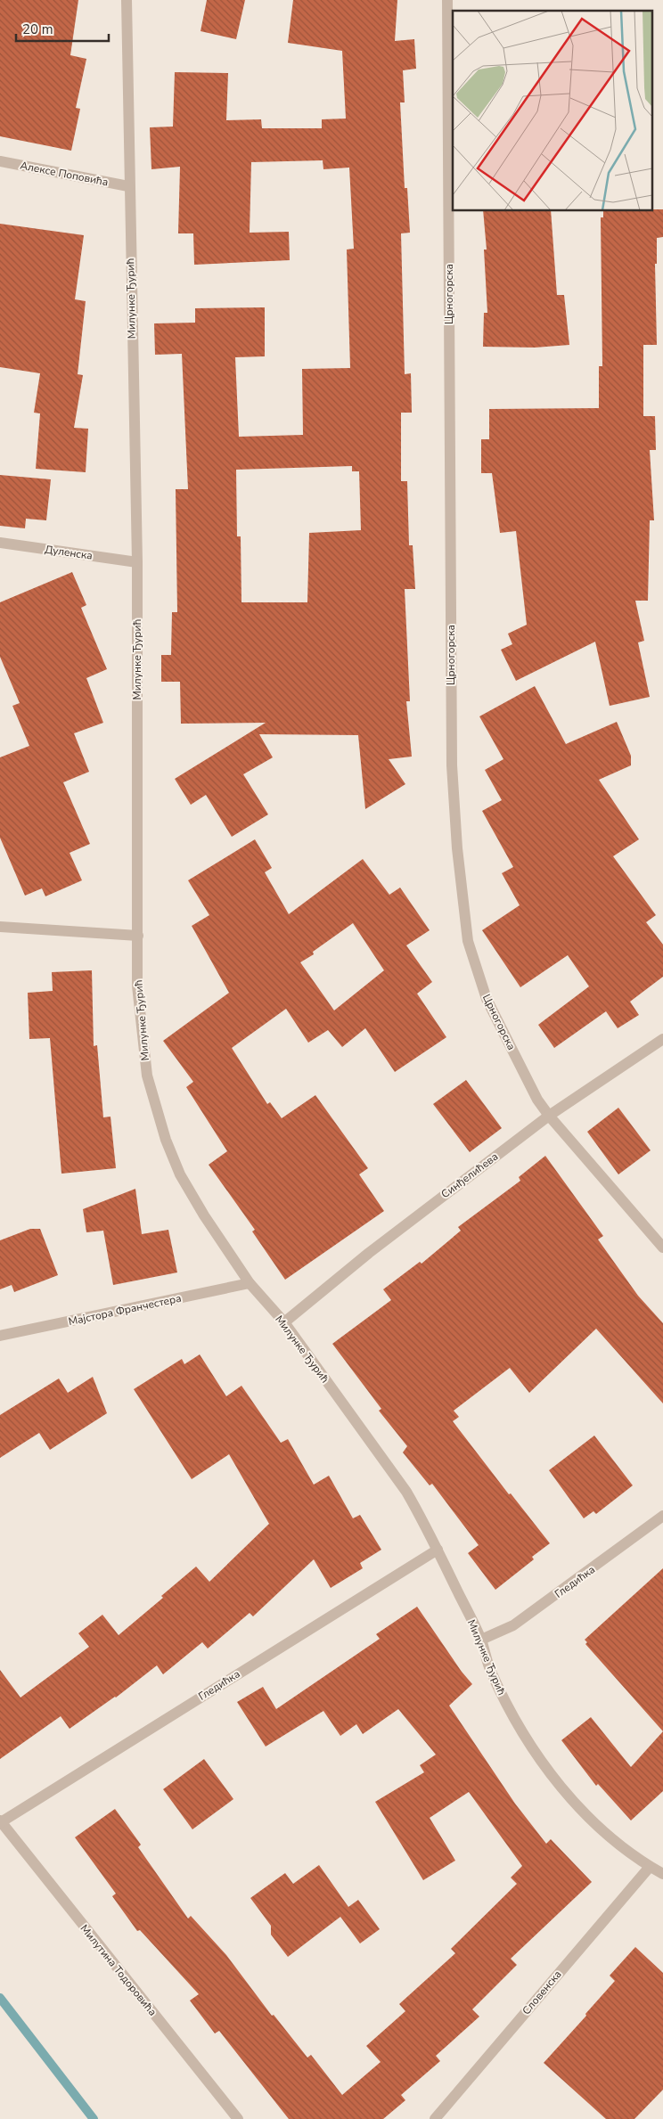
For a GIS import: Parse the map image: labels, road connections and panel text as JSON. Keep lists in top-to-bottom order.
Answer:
{
  "streets": {
    "street": [
      "Алексе Поповића",
      "Црногорска",
      "Милунке Ђурић",
      "Дуленска",
      "Синђелићева",
      "Мајстора Франчестера",
      "Гледићка",
      "Милутина Тодоровића",
      "Словенска"
    ]
  },
  "crossings": [
    ["Алексе Поповића", "Милунке Ђурић"],
    ["Црногорска", "Синђелићева"],
    ["Милунке Ђурић", "Дуленска"],
    ["Милунке Ђурић", "Синђелићева"],
    ["Милунке Ђурић", "Мајстора Франчестера"],
    ["Милунке Ђурић", "Гледићка"],
    ["Милунке Ђурић", "Словенска"],
    ["Гледићка", "Милутина Тодоровића"]
  ],
  "scale_bar": "20 m"
}
